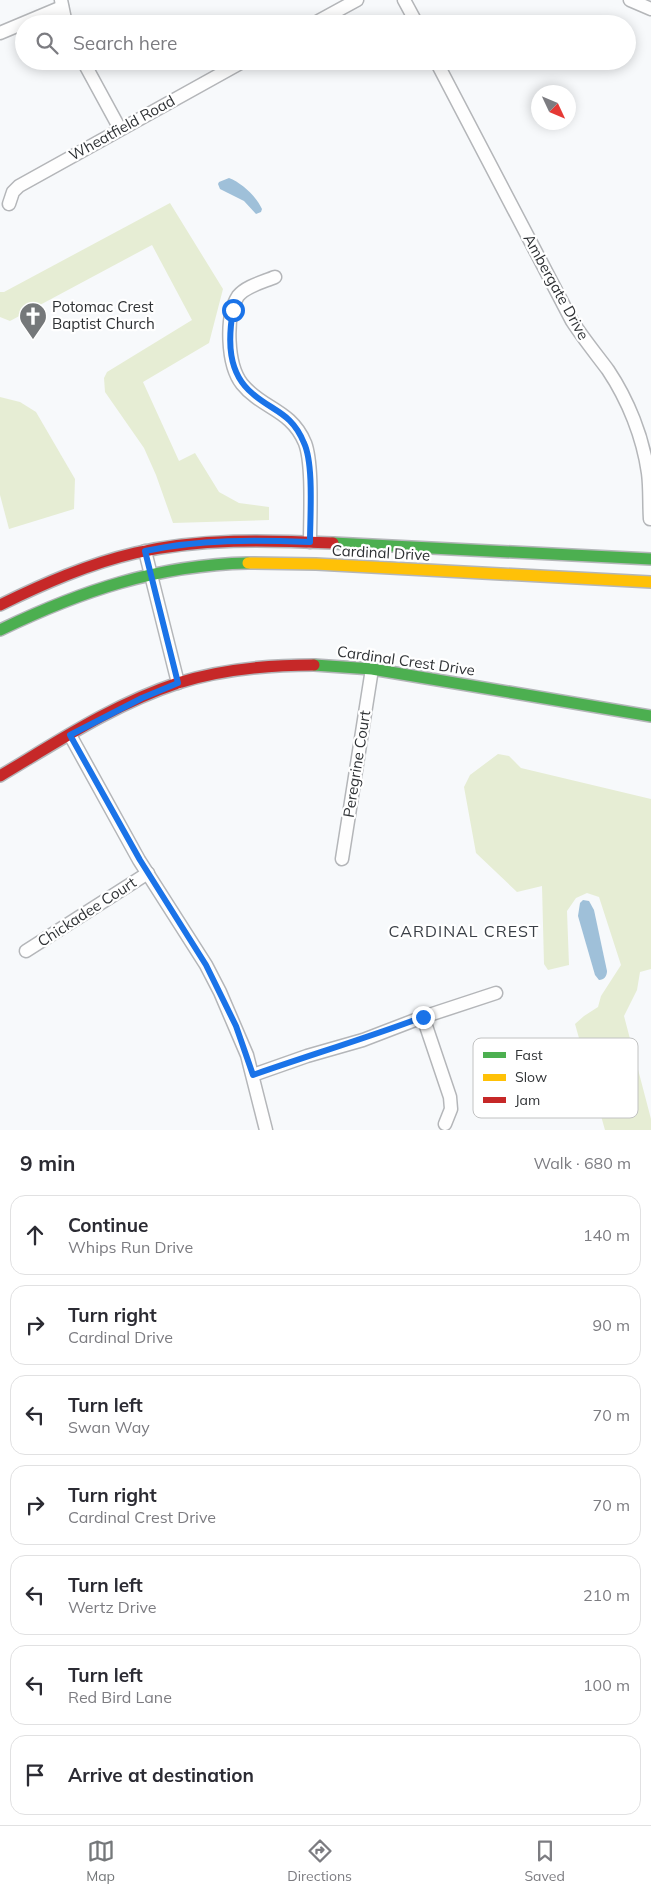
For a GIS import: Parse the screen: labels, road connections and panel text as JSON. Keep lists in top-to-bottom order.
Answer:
{
  "streets": {
    "main road": ["Cardinal Drive", "Cardinal Crest Drive"],
    "street": [
      "Wheatfield Road",
      "Ambergate Drive",
      "Peregrine Court",
      "Chickadee Court"
    ]
  },
  "crossings": [
    ["Cardinal Crest Drive", "Peregrine Court"]
  ],
  "districts": ["CARDINAL CREST"],
  "places": {
    "church": ["Potomac Crest Baptist Church"]
  },
  "legend": ["Fast", "Slow", "Jam"],
  "north": "bottom right",
  "page": {
    "search": "Search here",
    "heading": ["9 min", "Walk · 680 m"],
    "list": [
      ["Continue", "Whips Run Drive", "140 m"],
      ["Turn right", "Cardinal Drive", "90 m"],
      ["Turn left", "Swan Way", "70 m"],
      ["Turn right", "Cardinal Crest Drive", "70 m"],
      ["Turn left", "Wertz Drive", "210 m"],
      ["Turn left", "Red Bird Lane", "100 m"],
      "Arrive at destination"
    ],
    "nav": ["Map", "Directions", "Saved"]
  }
}
